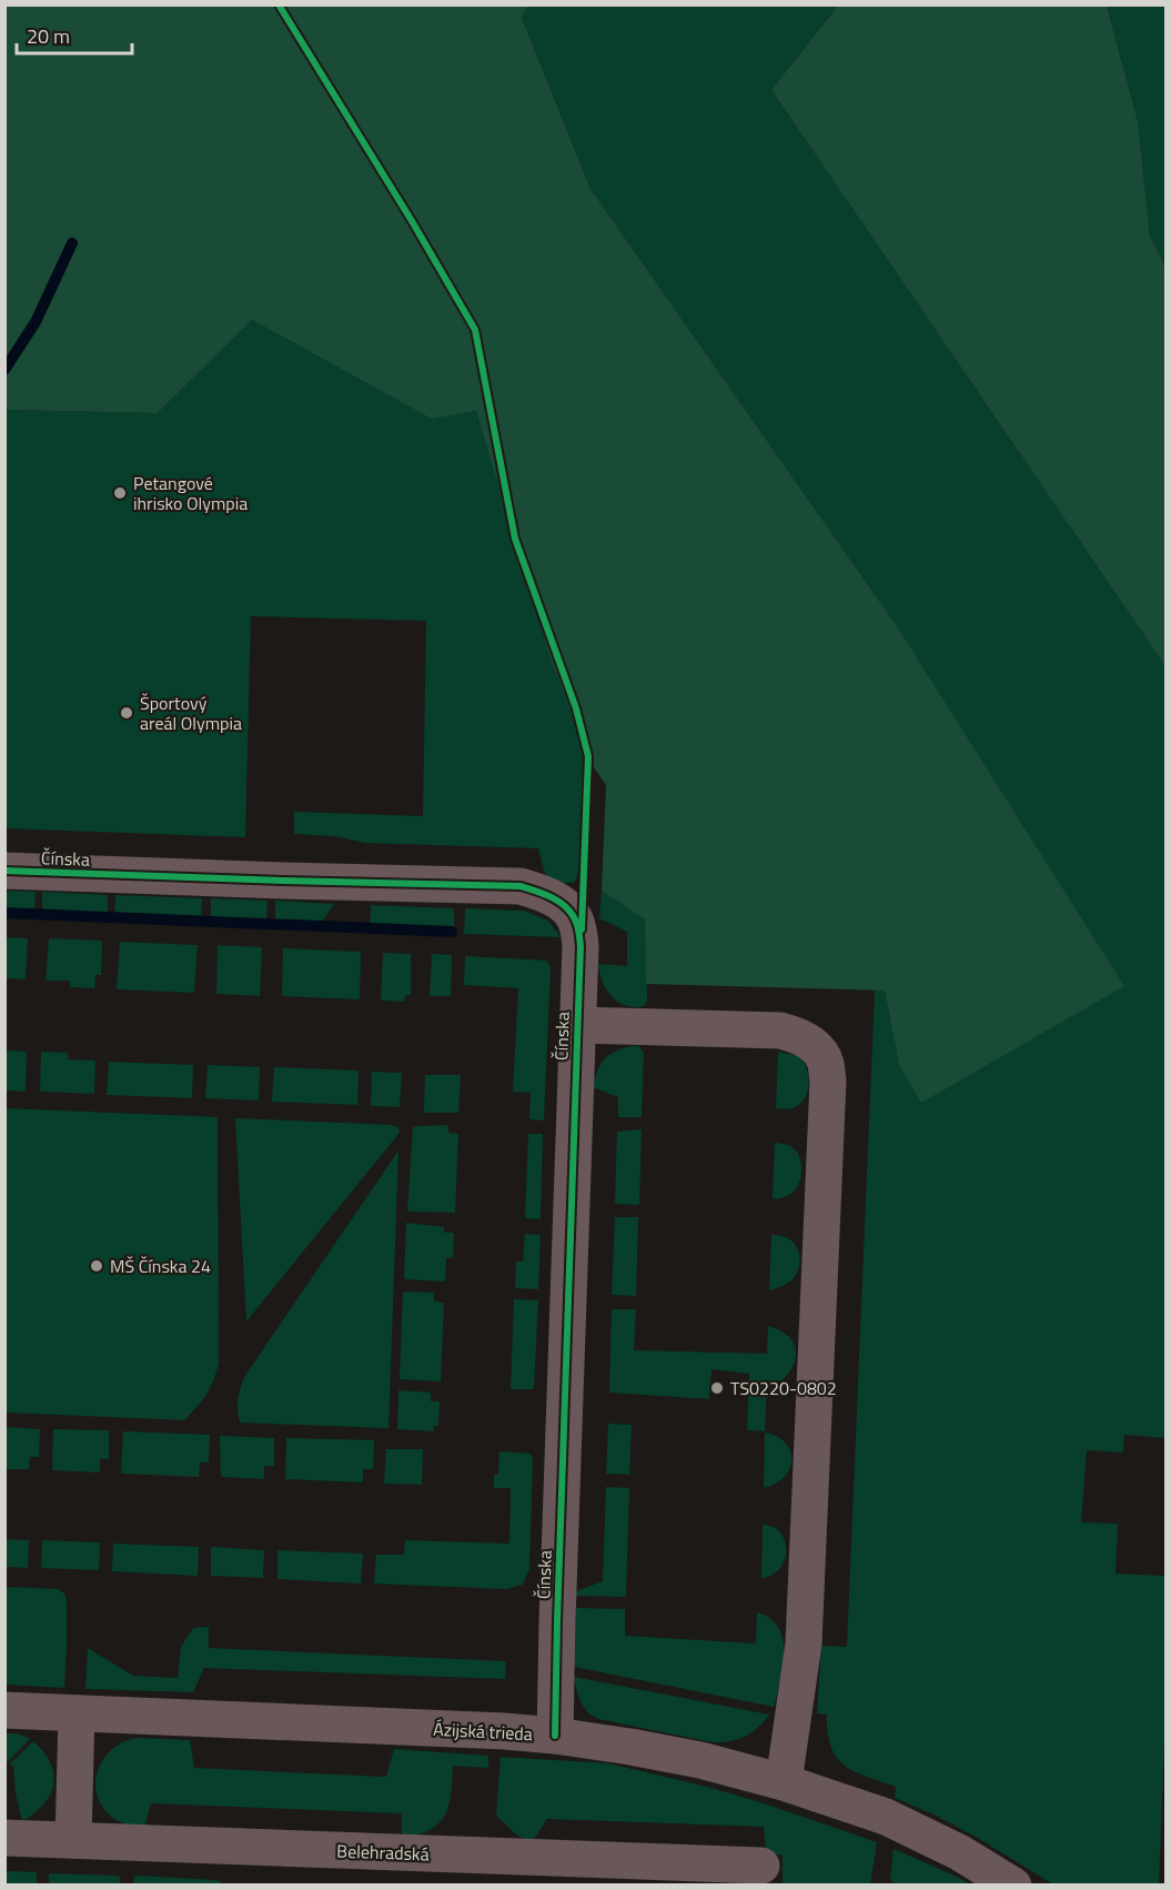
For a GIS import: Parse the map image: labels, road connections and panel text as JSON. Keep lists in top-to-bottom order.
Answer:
{
  "streets": {
    "street": ["Čínska", "Ázijská trieda", "Belehradská"]
  },
  "crossings": [
    ["Čínska", "Ázijská trieda"]
  ],
  "places": [
    "Petangové ihrisko Olympia",
    "Športový areál Olympia",
    "MŠ Čínska 24",
    "TS0220-0802"
  ],
  "scale_bar": "20 m"
}
